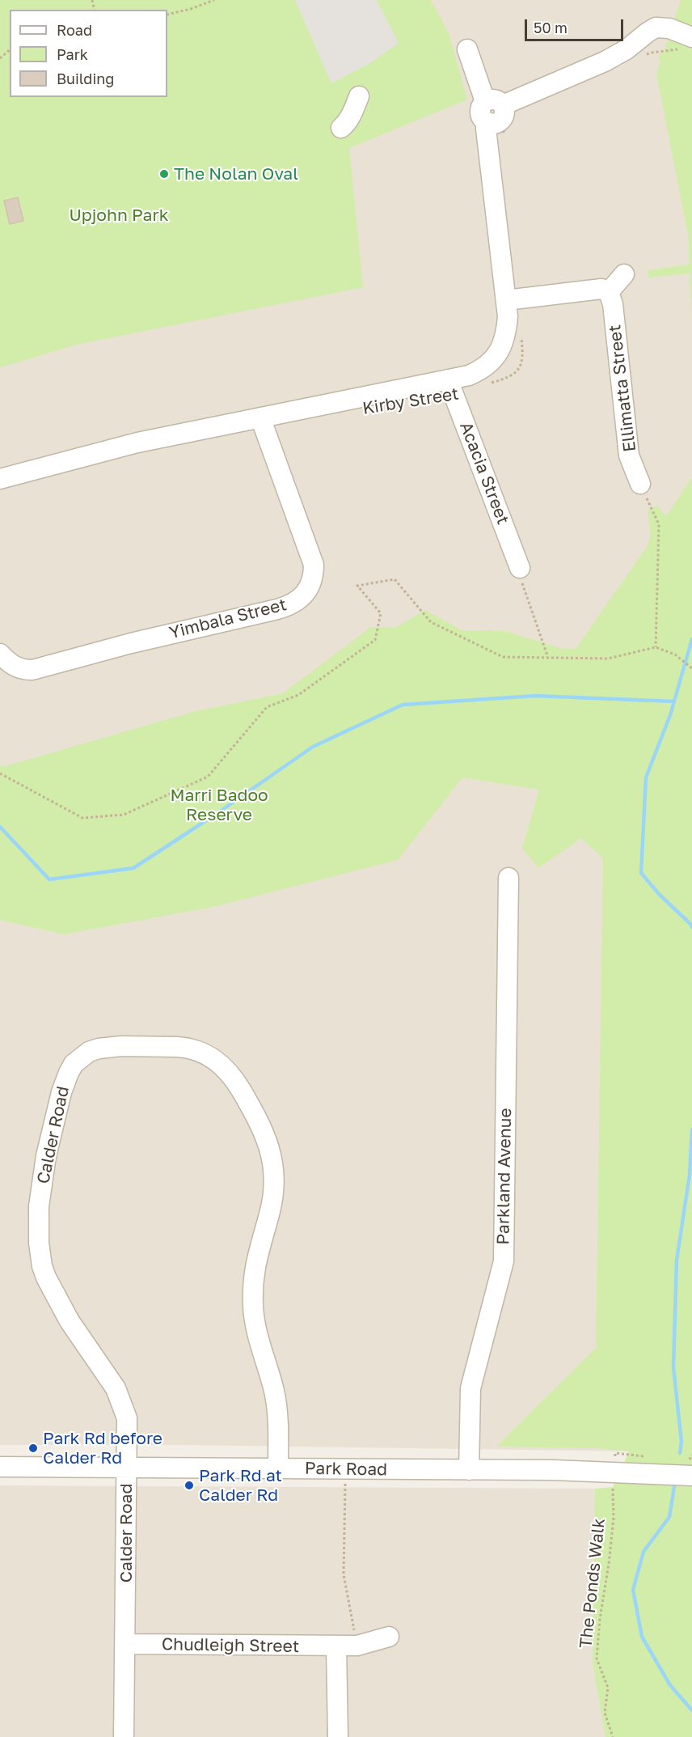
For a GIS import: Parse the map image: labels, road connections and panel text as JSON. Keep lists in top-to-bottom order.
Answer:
{
  "streets": {
    "street": [
      "Ellimatta Street",
      "Kirby Street",
      "Acacia Street",
      "Yimbala Street",
      "Calder Road",
      "Parkland Avenue",
      "Park Road",
      "Chudleigh Street"
    ],
    "path": ["The Ponds Walk"]
  },
  "crossings": [
    ["Kirby Street", "Acacia Street"],
    ["Kirby Street", "Yimbala Street"],
    ["Calder Road", "Park Road"],
    ["Calder Road", "Chudleigh Street"],
    ["Parkland Avenue", "Park Road"]
  ],
  "parks": ["Upjohn Park", "Marri Badoo Reserve"],
  "places": ["The Nolan Oval", "Park Rd before Calder Rd", "Park Rd at Calder Rd"],
  "legend": ["Road", "Park", "Building"],
  "scale_bar": "50 m"
}
